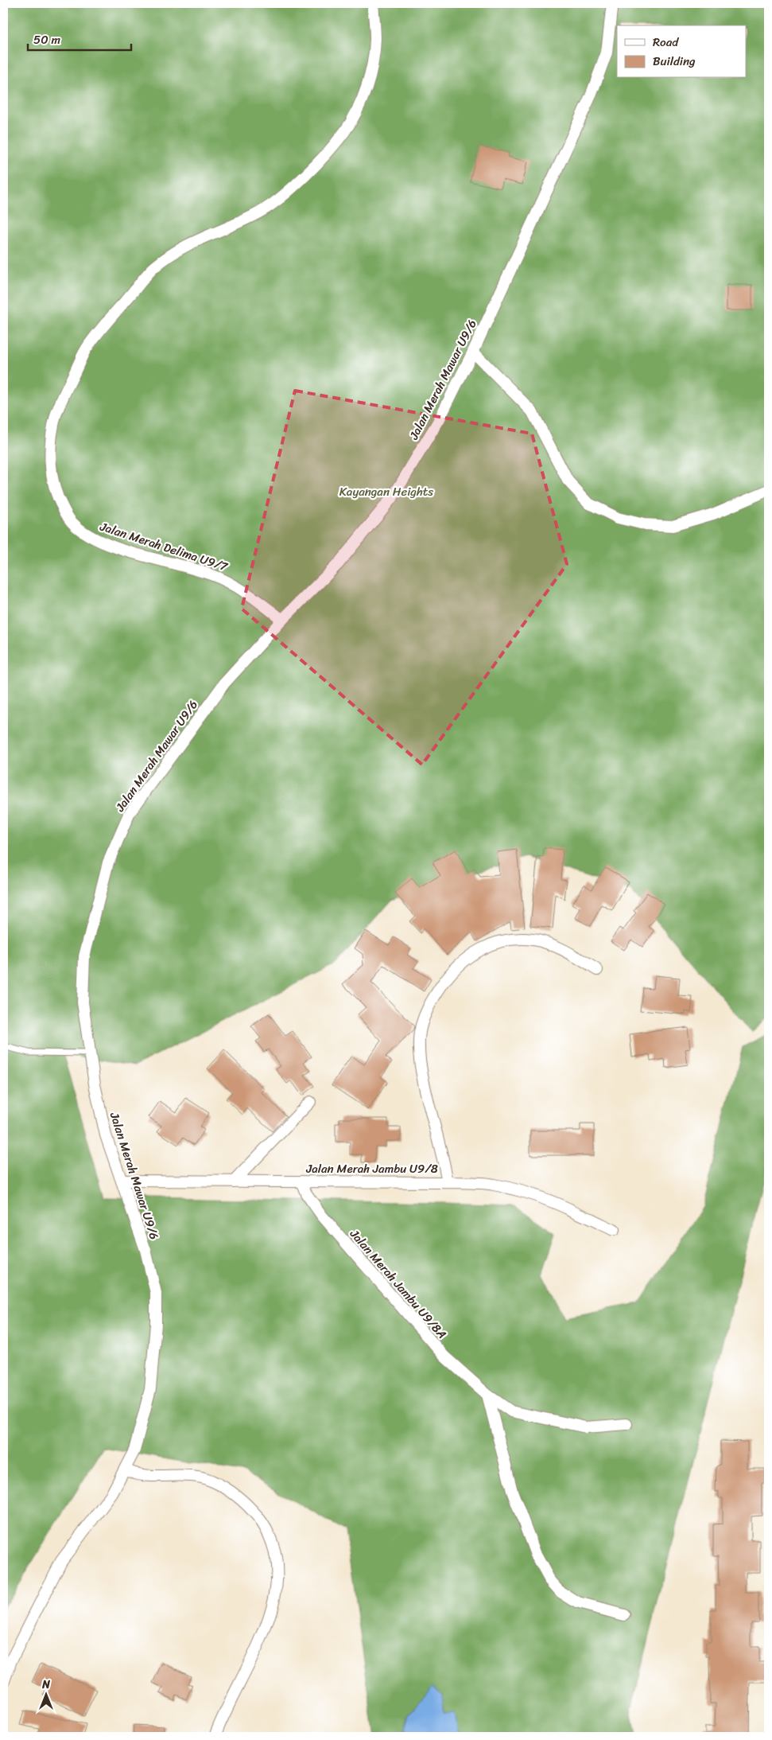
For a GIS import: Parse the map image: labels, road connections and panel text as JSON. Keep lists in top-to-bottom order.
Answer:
{
  "streets": {
    "street": [
      "Jalan Merah Mawar U9/6",
      "Jalan Merah Delima U9/7",
      "Jalan Merah Jambu U9/8",
      "Jalan Merah Jambu U9/8A"
    ]
  },
  "crossings": [
    ["Jalan Merah Mawar U9/6", "Jalan Merah Delima U9/7"],
    ["Jalan Merah Mawar U9/6", "Jalan Merah Jambu U9/8"],
    ["Jalan Merah Jambu U9/8", "Jalan Merah Jambu U9/8A"]
  ],
  "parks": ["Kayangan Heights"],
  "legend": ["Road", "Building"],
  "scale_bar": "50 m",
  "north": "top"
}
